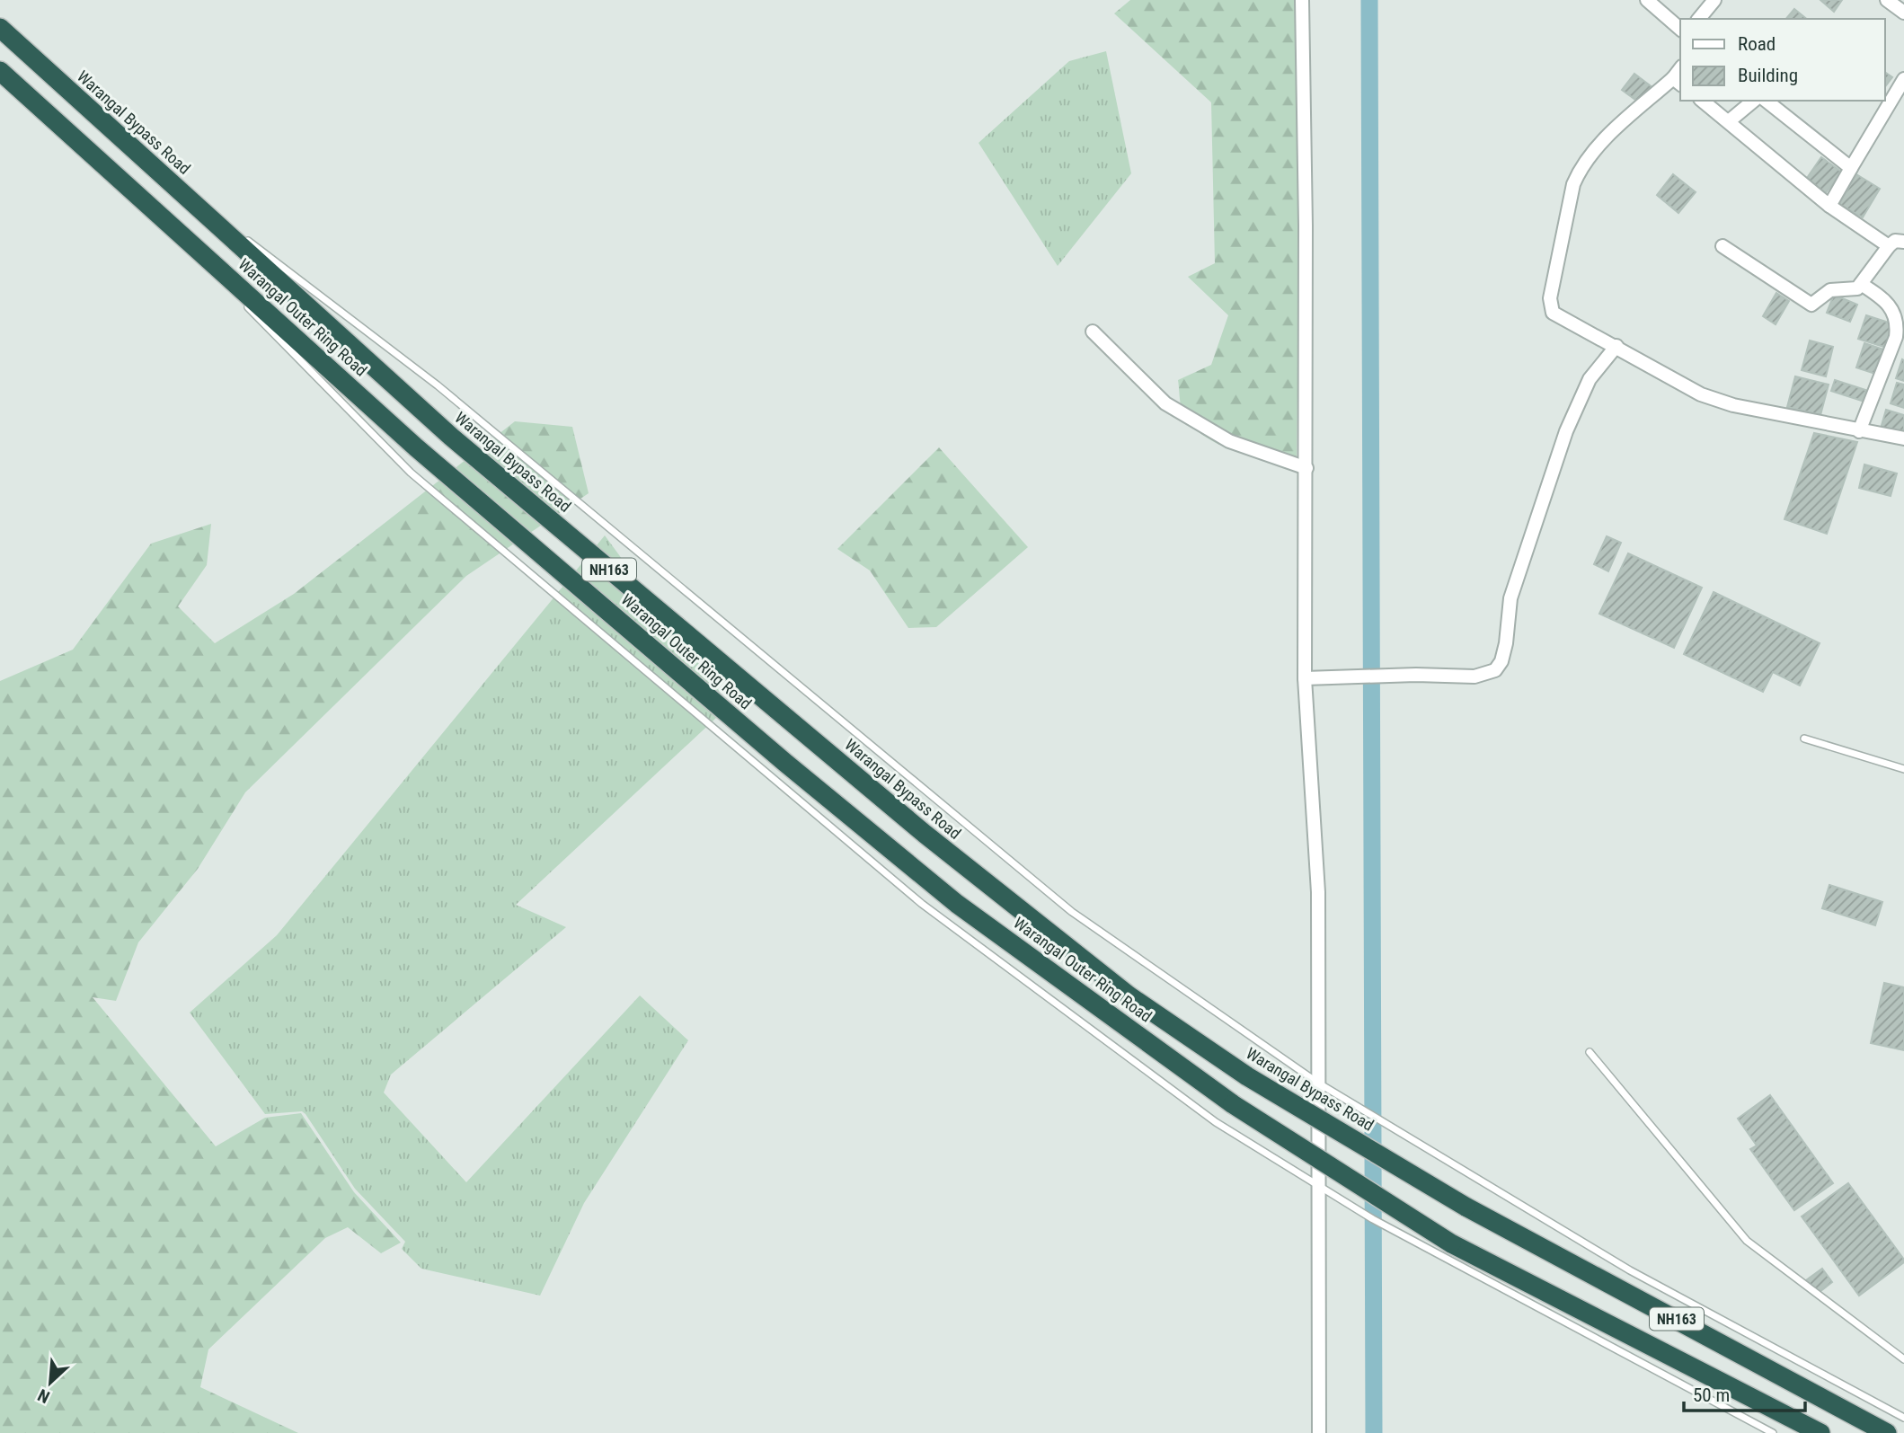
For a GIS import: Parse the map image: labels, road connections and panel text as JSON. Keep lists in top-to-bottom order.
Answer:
{
  "streets": {
    "highway": ["Warangal Bypass Road", "Warangal Outer Ring Road", "NH163"]
  },
  "legend": ["Road", "Building"],
  "scale_bar": "50 m",
  "north": "bottom left"
}
